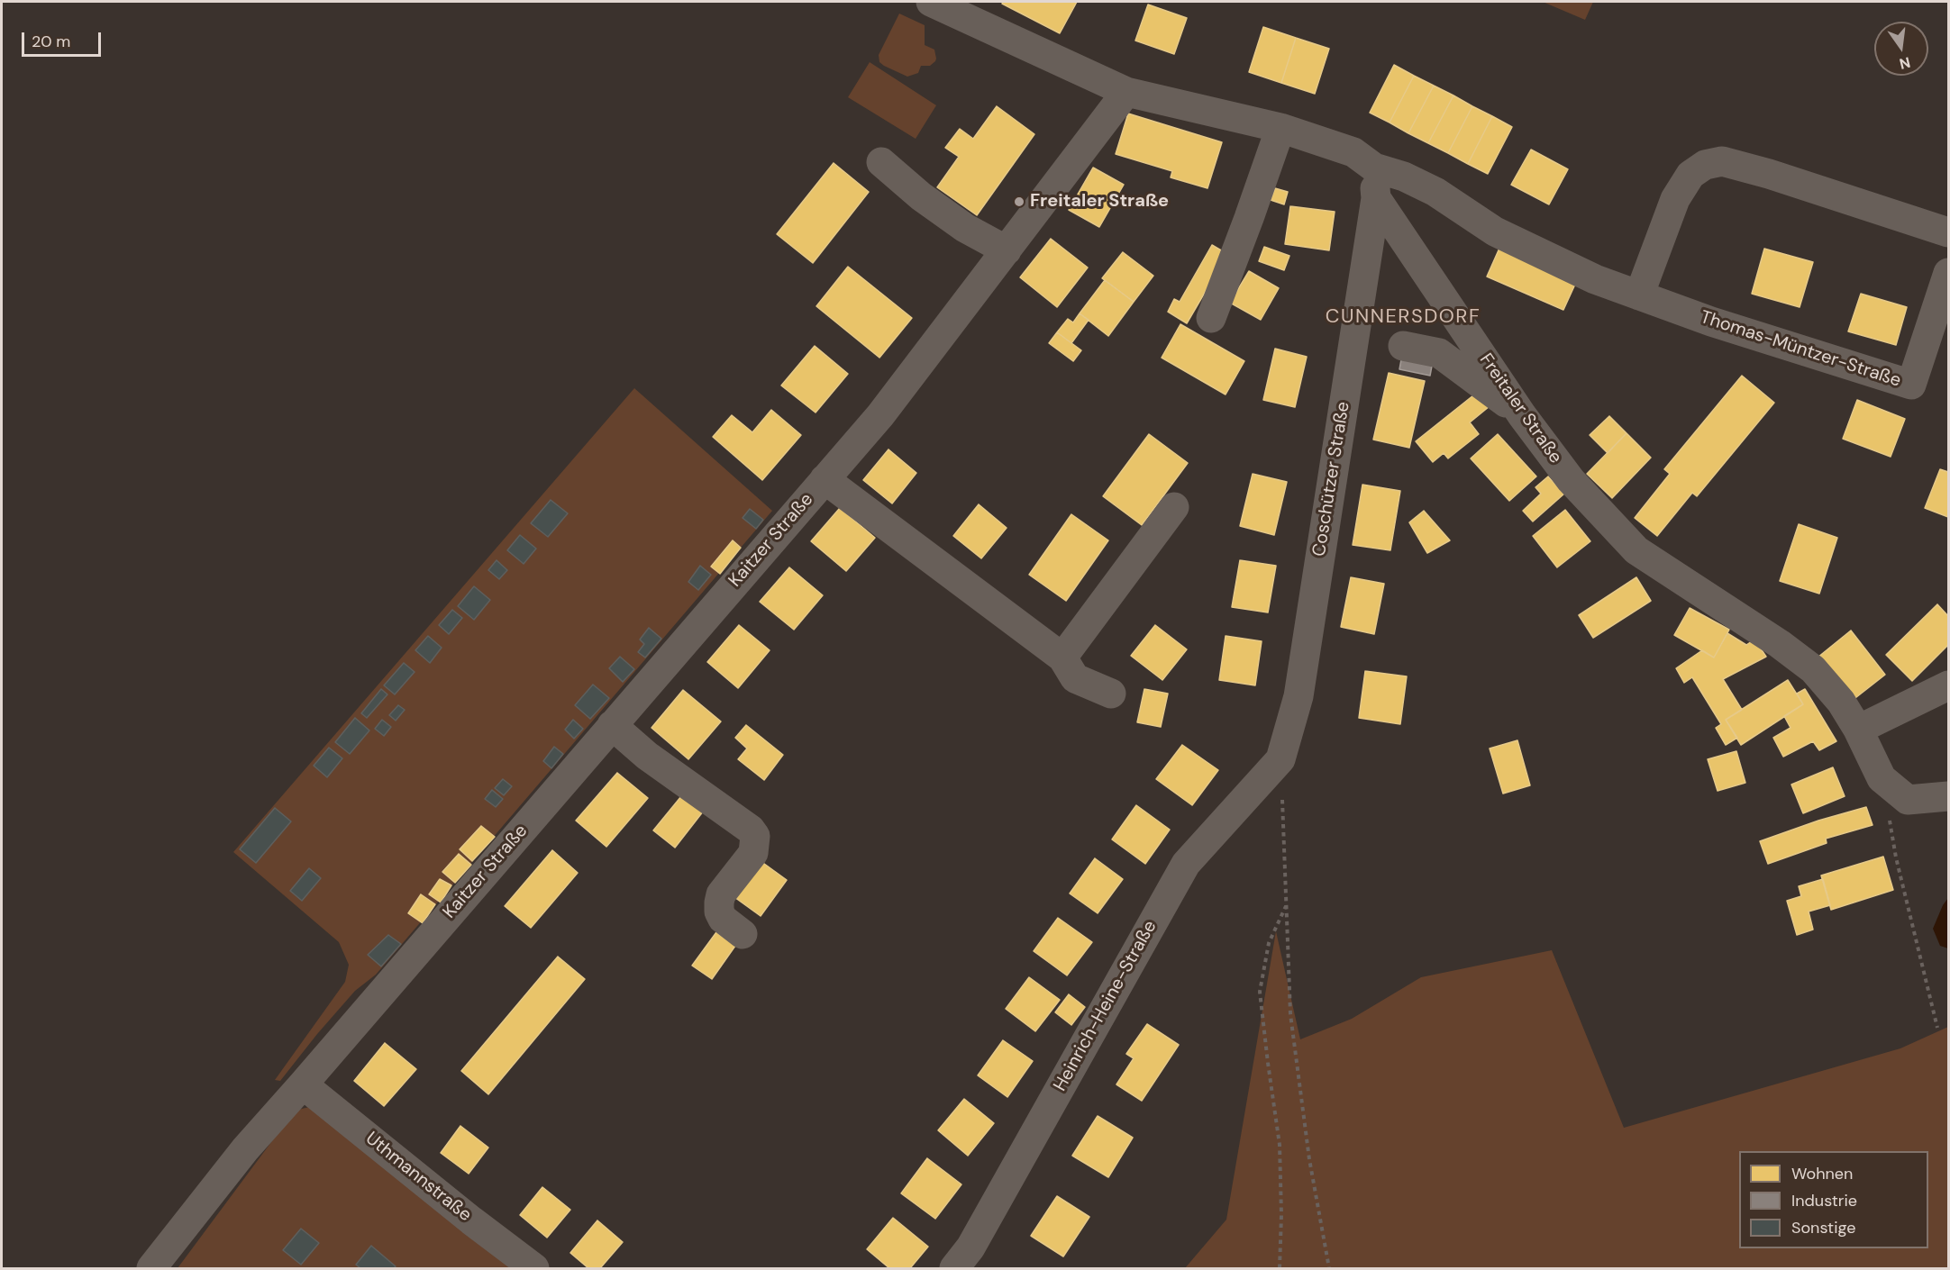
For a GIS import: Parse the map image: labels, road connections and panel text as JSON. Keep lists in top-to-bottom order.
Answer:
{
  "streets": {
    "street": [
      "Thomas-Müntzer-Straße",
      "Freitaler Straße",
      "Coschützer Straße",
      "Kaitzer Straße",
      "Heinrich-Heine-Straße",
      "Uthmannstraße"
    ]
  },
  "crossings": [
    ["Freitaler Straße", "Coschützer Straße"],
    ["Coschützer Straße", "Heinrich-Heine-Straße"],
    ["Kaitzer Straße", "Uthmannstraße"]
  ],
  "districts": ["CUNNERSDORF"],
  "places": ["Freitaler Straße"],
  "legend": ["Wohnen", "Industrie", "Sonstige"],
  "scale_bar": "20 m",
  "north": "bottom"
}
